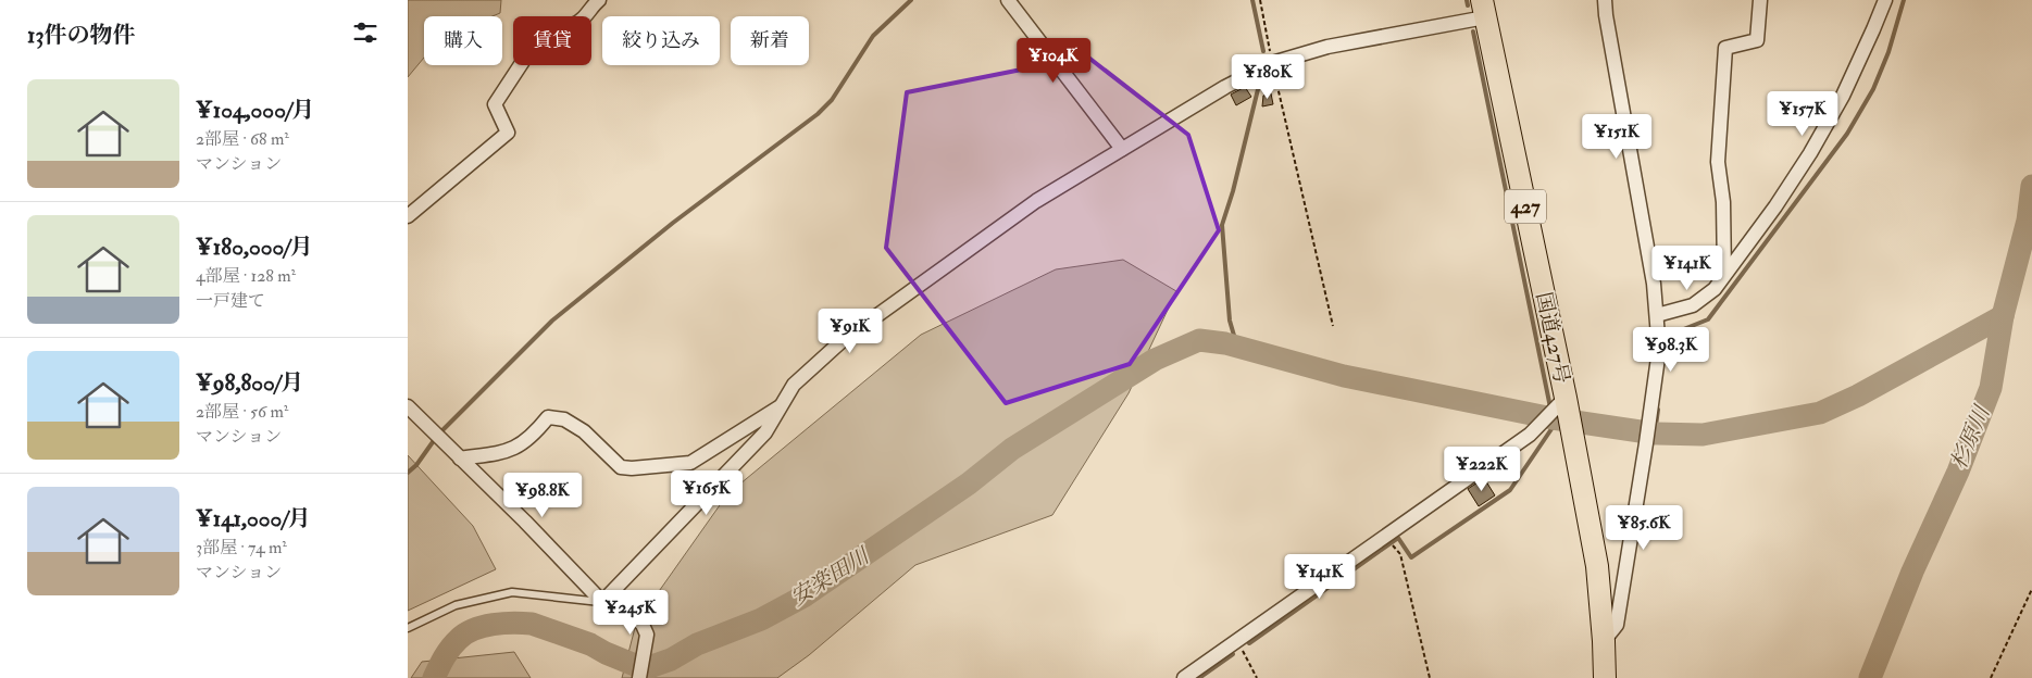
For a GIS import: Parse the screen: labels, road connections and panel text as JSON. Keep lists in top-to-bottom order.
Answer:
{
  "streets": {
    "highway": ["427", "国道427号"]
  },
  "water": ["杉原川", "安楽田川"],
  "page": {
    "heading": "13件の物件",
    "chip": [
      "購入",
      "賃貸",
      "絞り込み",
      "新着"
    ],
    "price": [
      "¥104K",
      "¥180K",
      "¥157K",
      "¥151K",
      "¥141K",
      "¥91K",
      "¥98.3K",
      "¥222K",
      "¥165K",
      "¥98.8K",
      "¥85.6K",
      "¥141K",
      "¥245K"
    ],
    "list": [
      {
        "name": "¥104,000/月",
        "note": "2部屋 · 68 m² · マンション"
      },
      {
        "name": "¥180,000/月",
        "note": "4部屋 · 128 m² · 一戸建て"
      },
      {
        "name": "¥98,800/月",
        "note": "2部屋 · 56 m² · マンション"
      },
      {
        "name": "¥141,000/月",
        "note": "3部屋 · 74 m² · マンション"
      }
    ]
  }
}
